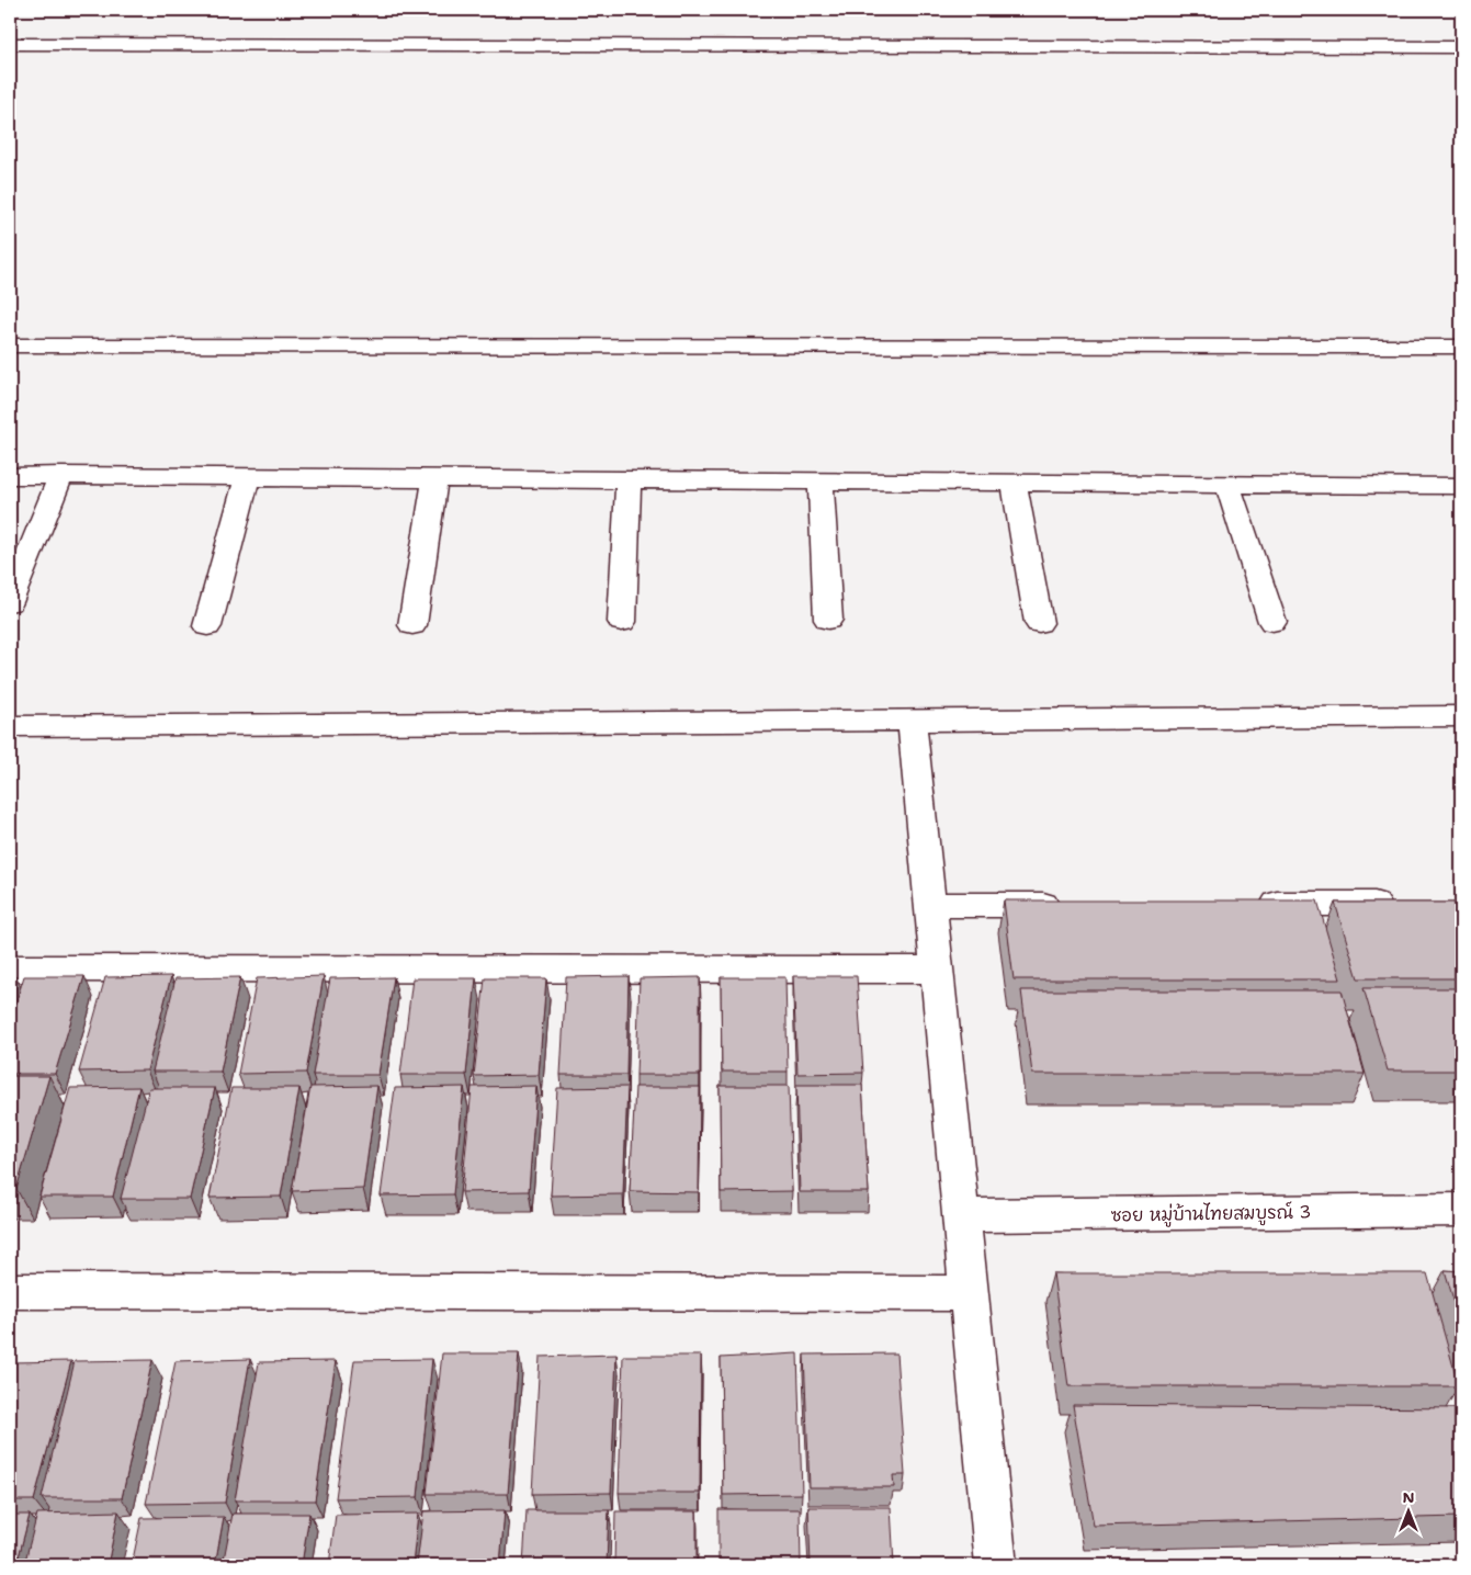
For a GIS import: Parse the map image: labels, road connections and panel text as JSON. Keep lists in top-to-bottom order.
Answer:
{
  "streets": {
    "street": ["ซอย หมู่บ้านไทยสมบูรณ์ 3"]
  },
  "north": "top"
}
